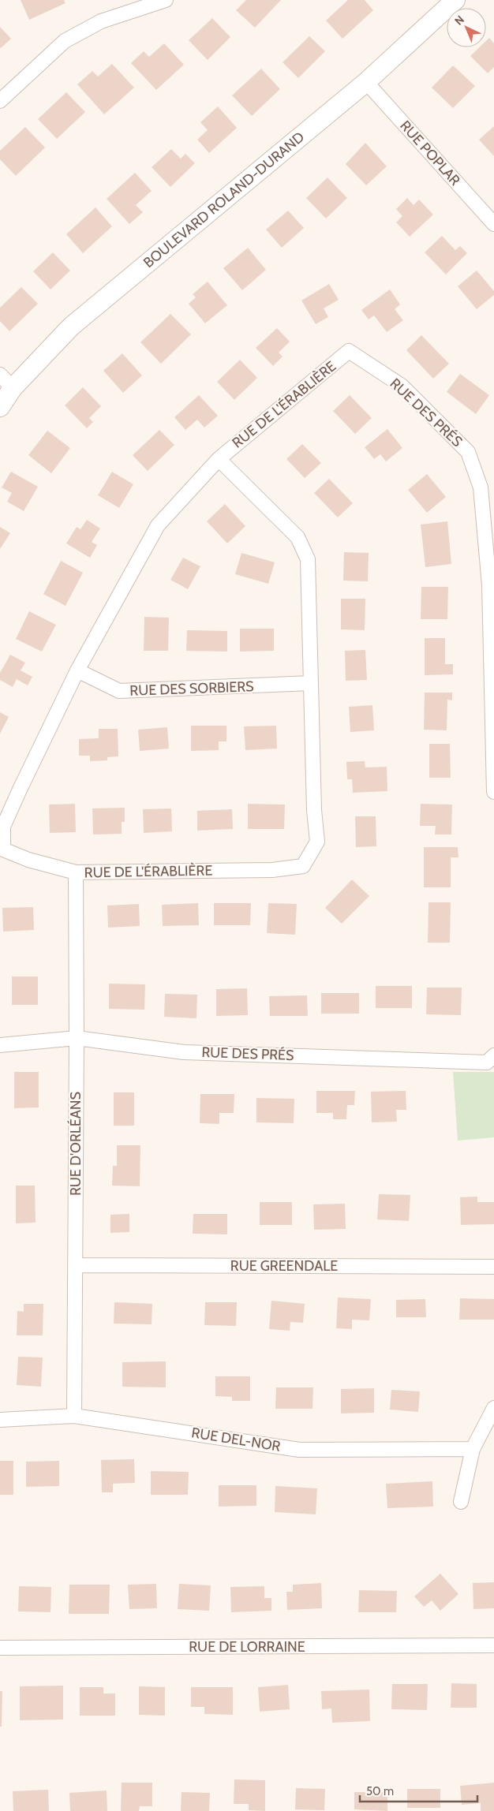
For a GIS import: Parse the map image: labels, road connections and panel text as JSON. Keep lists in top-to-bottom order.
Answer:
{
  "streets": {
    "street": [
      "RUE POPLAR",
      "BOULEVARD ROLAND-DURAND",
      "RUE DE L'ÉRABLIÈRE",
      "RUE DES PRÉS",
      "RUE DES SORBIERS",
      "RUE D'ORLÉANS",
      "RUE GREENDALE",
      "RUE DEL-NOR",
      "RUE DE LORRAINE"
    ]
  },
  "crossings": [
    ["RUE POPLAR", "BOULEVARD ROLAND-DURAND"],
    ["RUE DE L'ÉRABLIÈRE", "RUE DES PRÉS"],
    ["RUE DE L'ÉRABLIÈRE", "RUE DES SORBIERS"],
    ["RUE DE L'ÉRABLIÈRE", "RUE D'ORLÉANS"],
    ["RUE DES PRÉS", "RUE D'ORLÉANS"],
    ["RUE D'ORLÉANS", "RUE GREENDALE"],
    ["RUE D'ORLÉANS", "RUE DEL-NOR"]
  ],
  "scale_bar": "50 m",
  "north": "top left"
}
